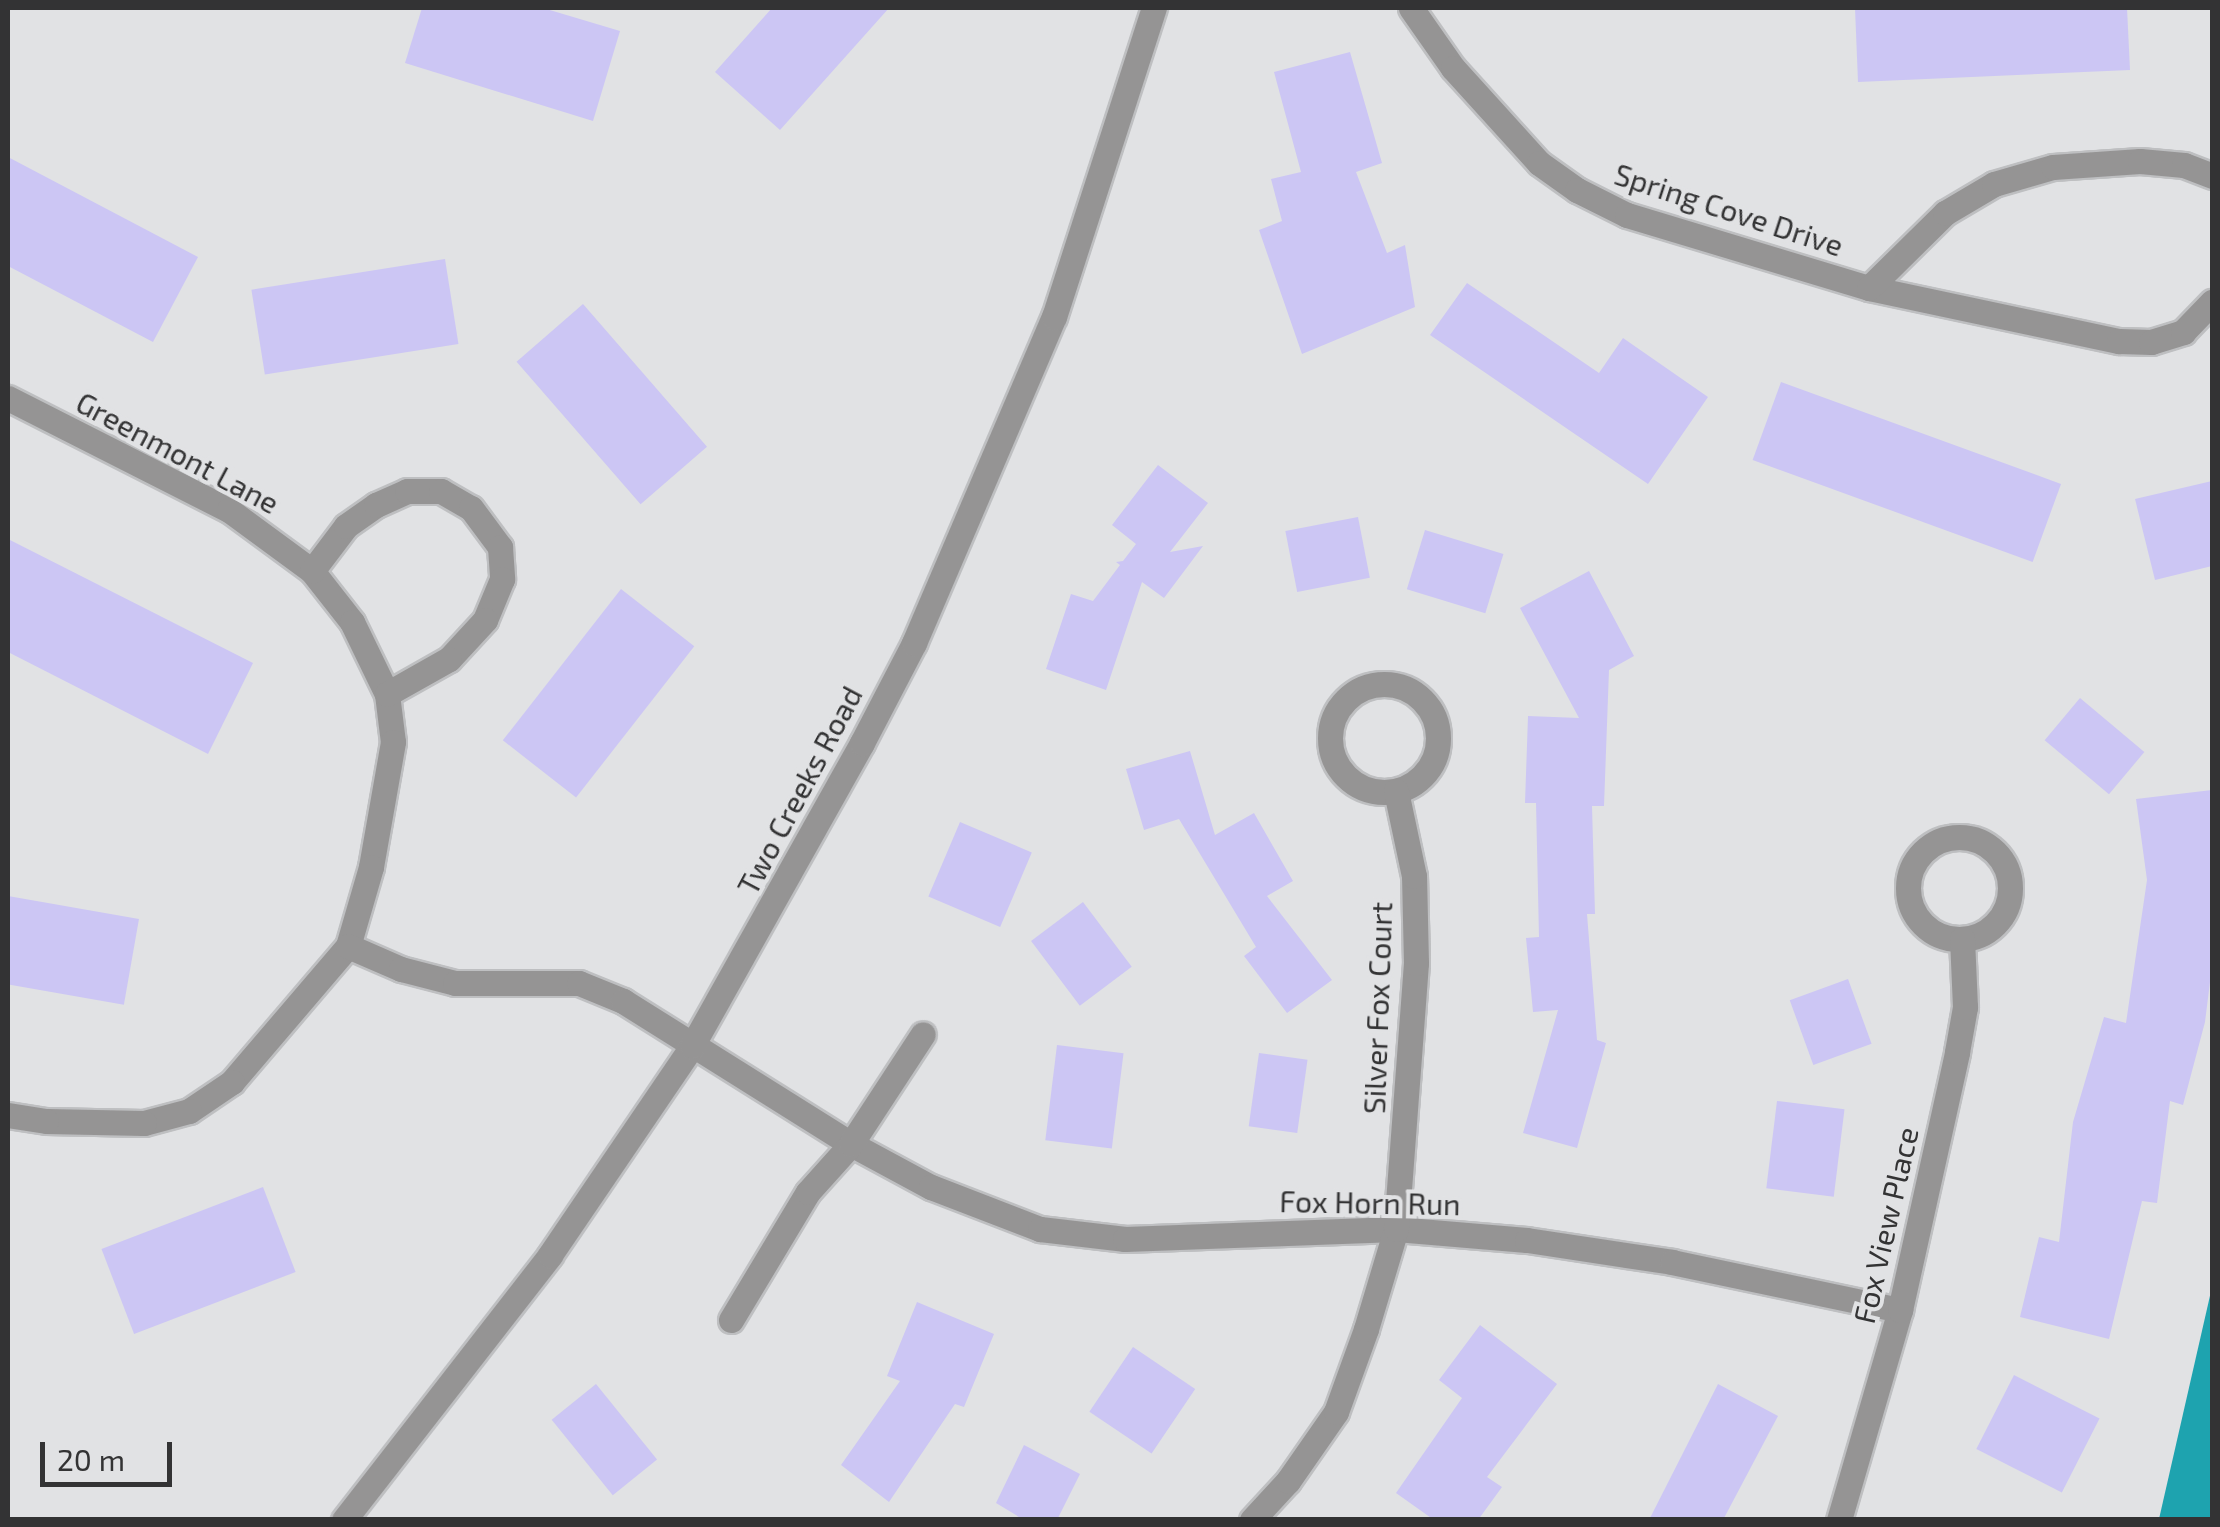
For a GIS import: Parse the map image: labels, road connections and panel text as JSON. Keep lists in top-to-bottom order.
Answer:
{
  "streets": {
    "street": [
      "Spring Cove Drive",
      "Greenmont Lane",
      "Two Creeks Road",
      "Silver Fox Court",
      "Fox Horn Run",
      "Fox View Place"
    ]
  },
  "crossings": [
    ["Two Creeks Road", "Fox Horn Run"],
    ["Silver Fox Court", "Fox Horn Run"],
    ["Fox Horn Run", "Fox View Place"]
  ],
  "scale_bar": "20 m"
}
